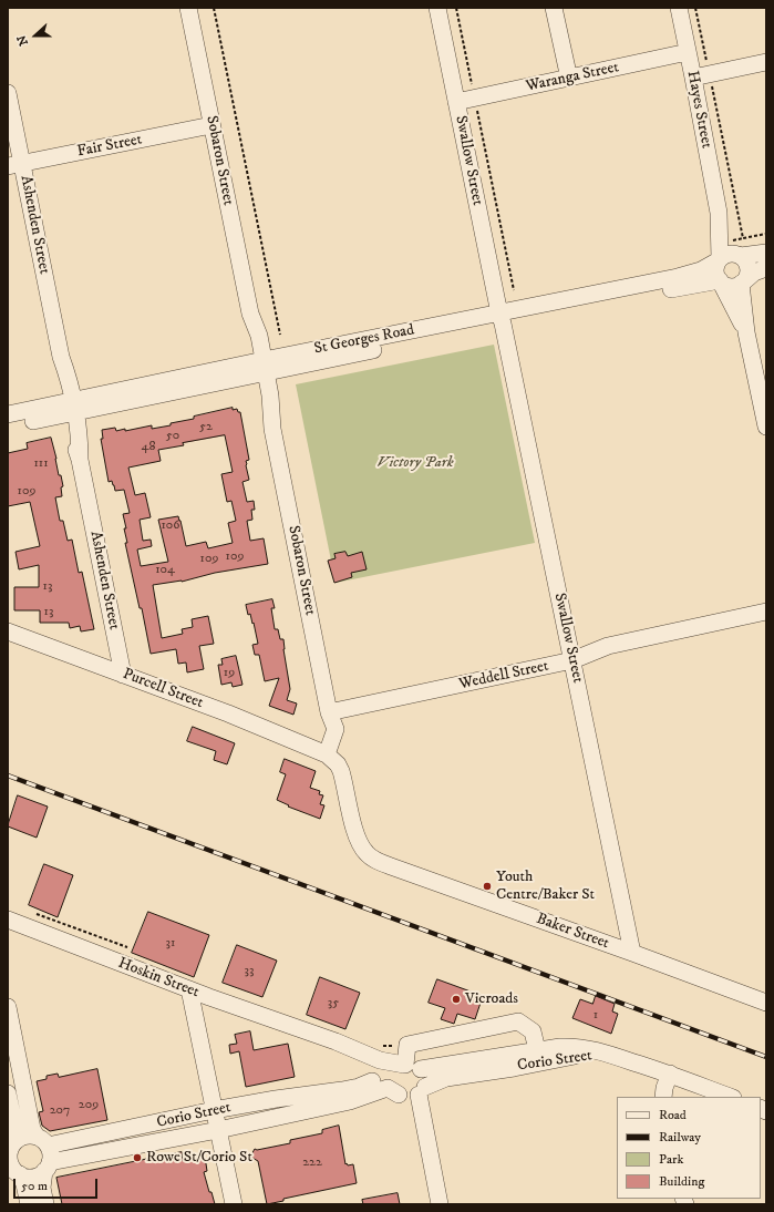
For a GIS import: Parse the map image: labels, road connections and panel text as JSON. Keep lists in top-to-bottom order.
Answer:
{
  "streets": {
    "street": [
      "Waranga Street",
      "Hayes Street",
      "Fair Street",
      "Sobaron Street",
      "Swallow Street",
      "Ashenden Street",
      "St Georges Road",
      "Weddell Street",
      "Purcell Street",
      "Baker Street",
      "Hoskin Street",
      "Corio Street"
    ]
  },
  "crossings": [
    ["Waranga Street", "Hayes Street"],
    ["Waranga Street", "Swallow Street"],
    ["Hayes Street", "St Georges Road"],
    ["Fair Street", "Sobaron Street"],
    ["Fair Street", "Ashenden Street"],
    ["Sobaron Street", "St Georges Road"],
    ["Sobaron Street", "Weddell Street"],
    ["Sobaron Street", "Purcell Street"],
    ["Sobaron Street", "Baker Street"],
    ["Swallow Street", "St Georges Road"],
    ["Swallow Street", "Weddell Street"],
    ["Swallow Street", "Baker Street"],
    ["Ashenden Street", "St Georges Road"],
    ["Ashenden Street", "Purcell Street"],
    ["Purcell Street", "Baker Street"],
    ["Hoskin Street", "Corio Street"]
  ],
  "parks": ["Victory Park"],
  "places": ["Youth Centre/Baker St", "Vicroads", "Rowe St/Corio St"],
  "house_numbers": [
    "52",
    "50",
    "48",
    "111",
    "109",
    "106",
    "109",
    "109",
    "104",
    "13",
    "13",
    "19",
    "31",
    "33",
    "35",
    "1",
    "209",
    "207",
    "222"
  ],
  "legend": [
    "Road",
    "Railway",
    "Park",
    "Building"
  ],
  "scale_bar": "50 m",
  "north": "left"
}
